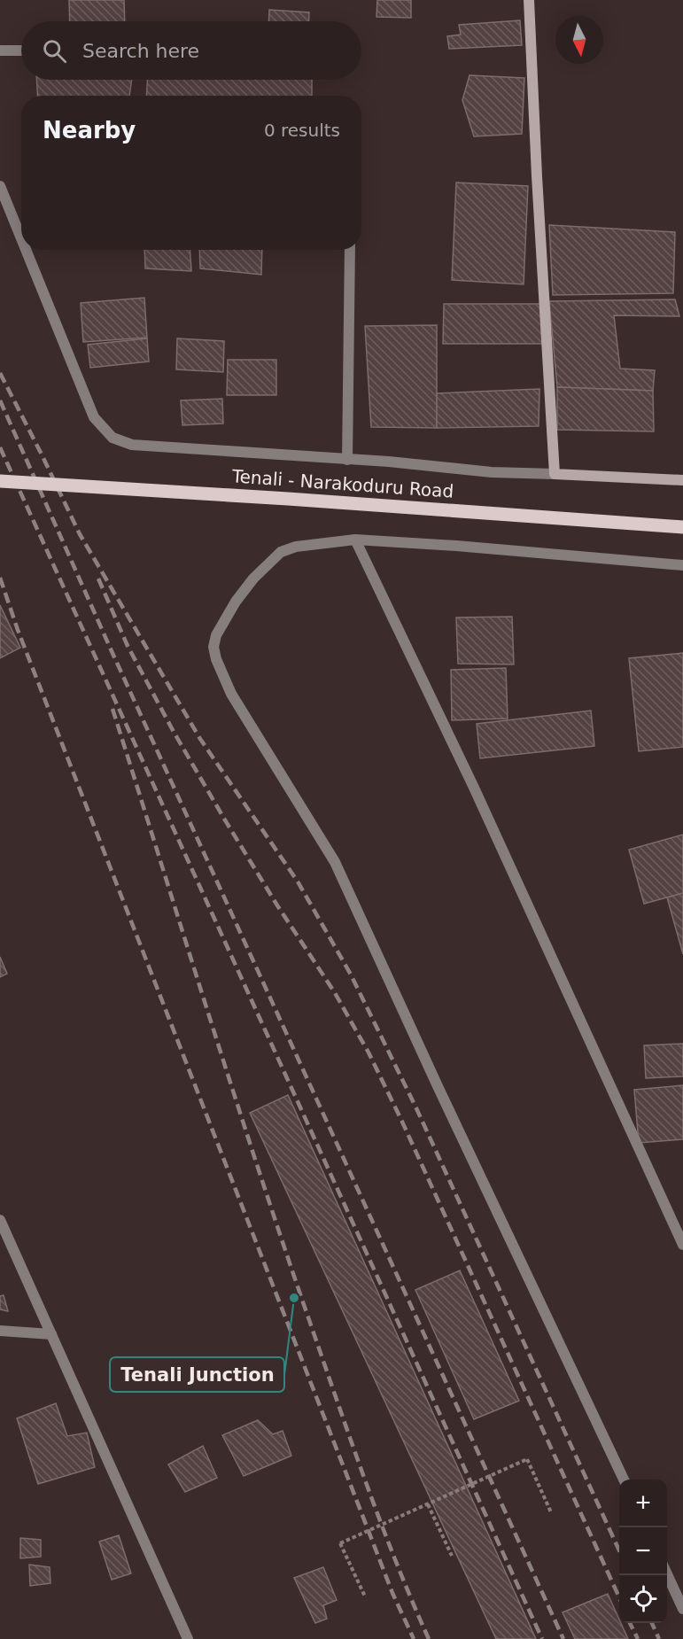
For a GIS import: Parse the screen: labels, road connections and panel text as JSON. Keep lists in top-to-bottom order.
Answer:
{
  "streets": {
    "main road": ["Tenali - Narakoduru Road"]
  },
  "places": ["Tenali Junction"],
  "north": "bottom",
  "page": {
    "search": "Search here",
    "heading": ["Nearby", "0 results"],
    "map_buttons": ["+", "−"]
  }
}
